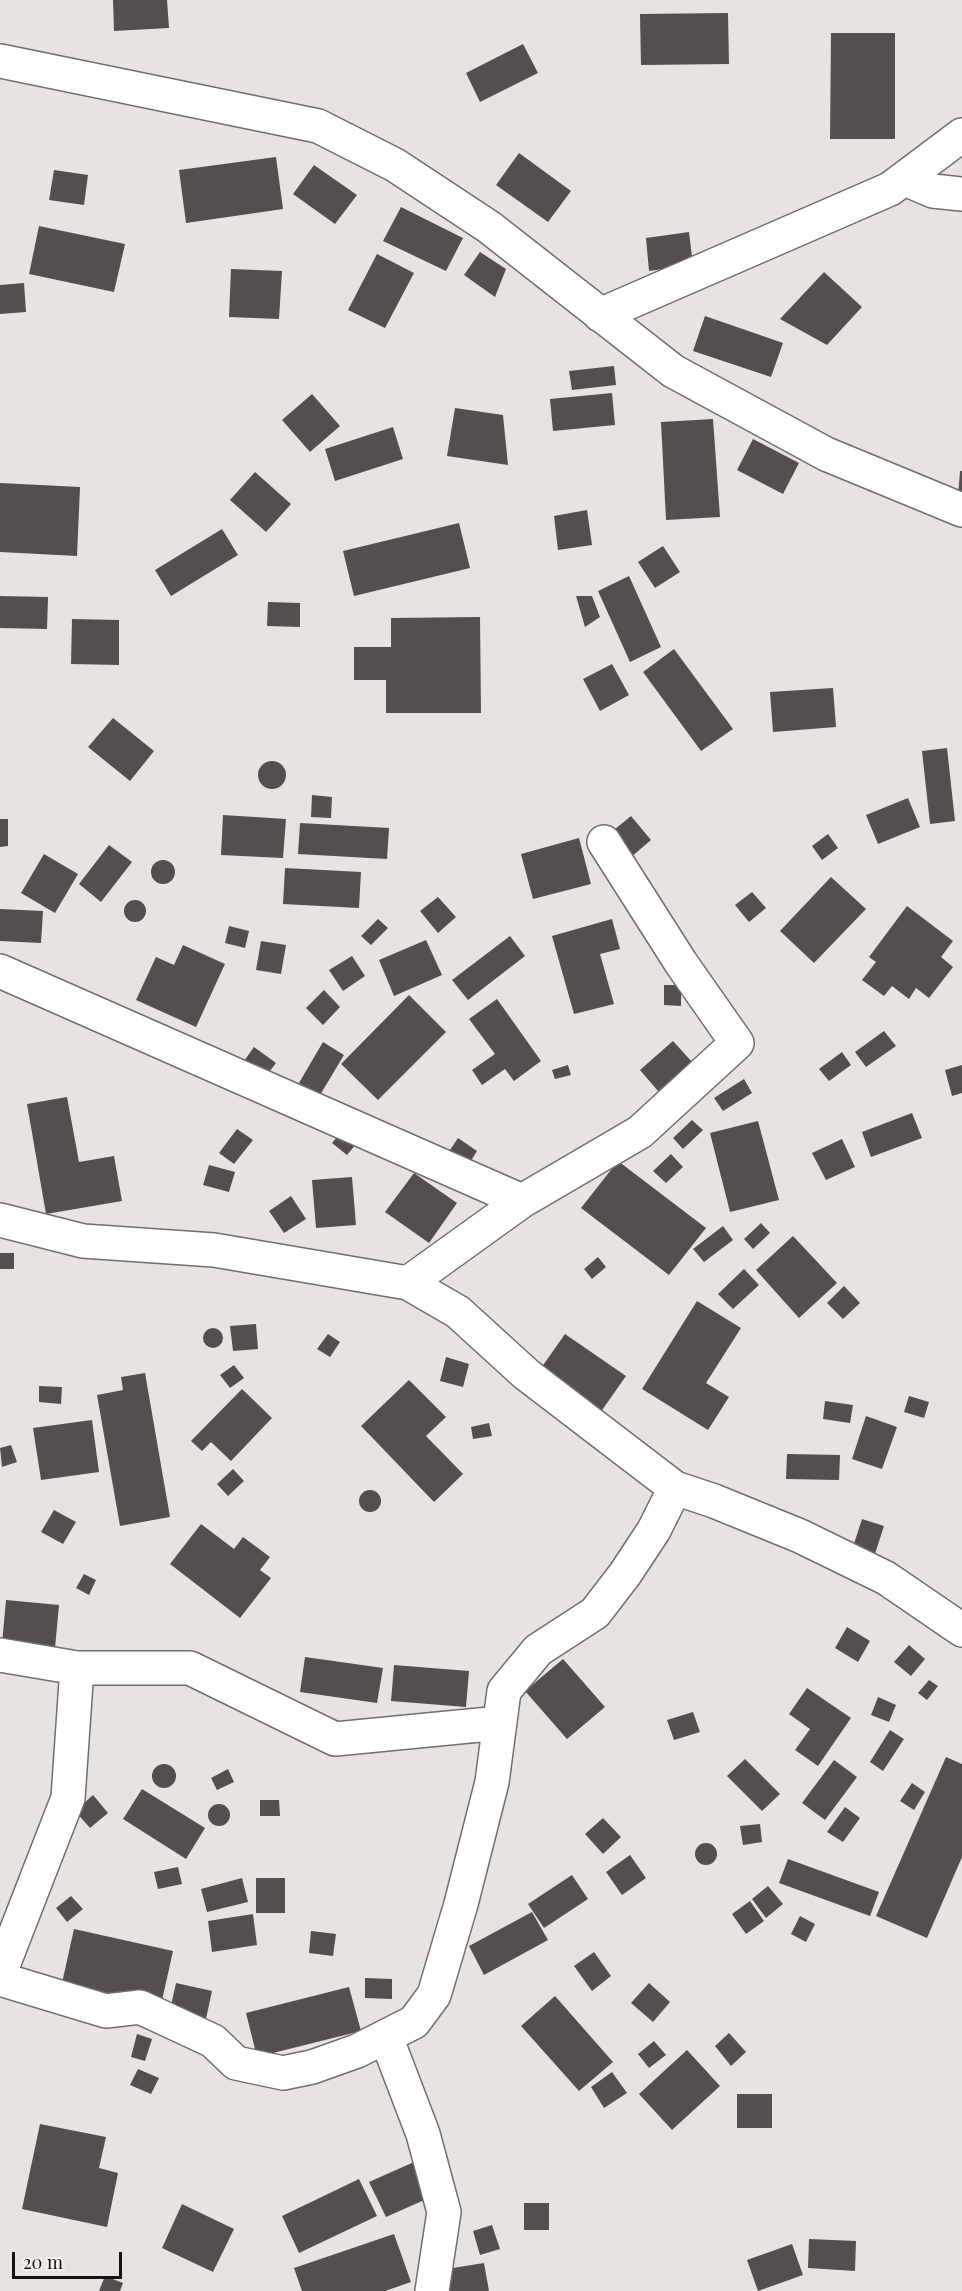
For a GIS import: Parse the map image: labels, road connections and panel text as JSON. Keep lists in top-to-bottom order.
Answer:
{
  "scale_bar": "20 m"
}
